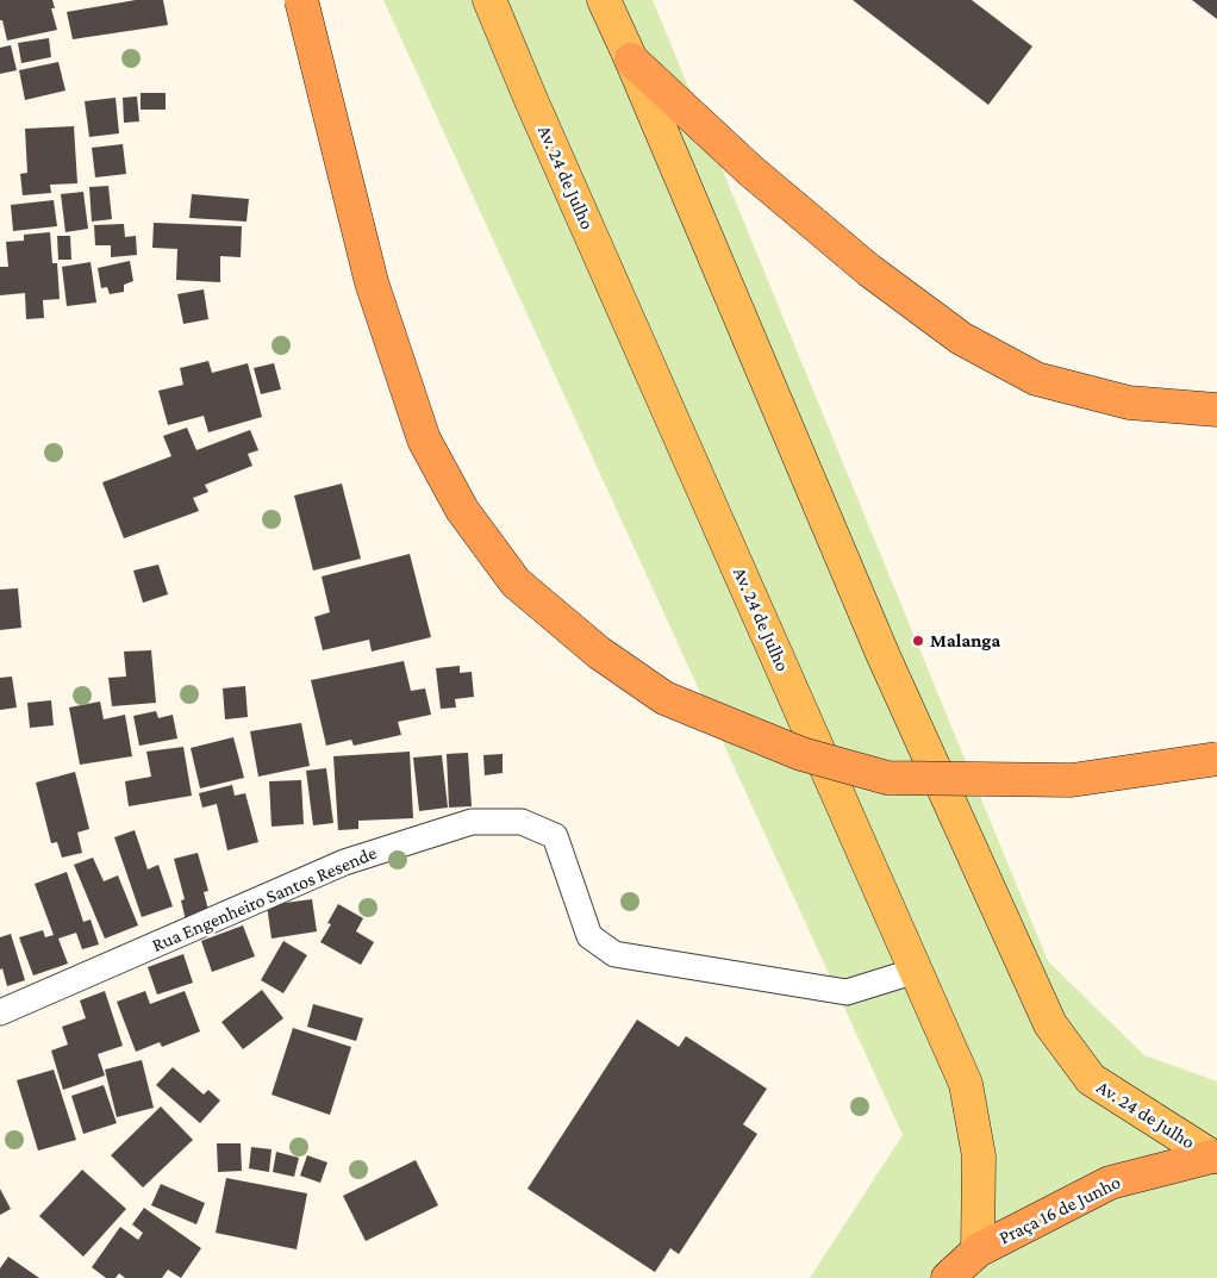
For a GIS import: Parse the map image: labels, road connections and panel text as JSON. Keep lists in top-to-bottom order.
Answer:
{
  "streets": {
    "highway": ["Praça 16 de Junho"],
    "main road": ["Av. 24 de Julho"],
    "lane": ["Rua Engenheiro Santos Resende"]
  },
  "crossings": [
    ["Av. 24 de Julho", "Rua Engenheiro Santos Resende"],
    ["Av. 24 de Julho", "Praça 16 de Junho"]
  ],
  "places": ["Malanga"]
}
